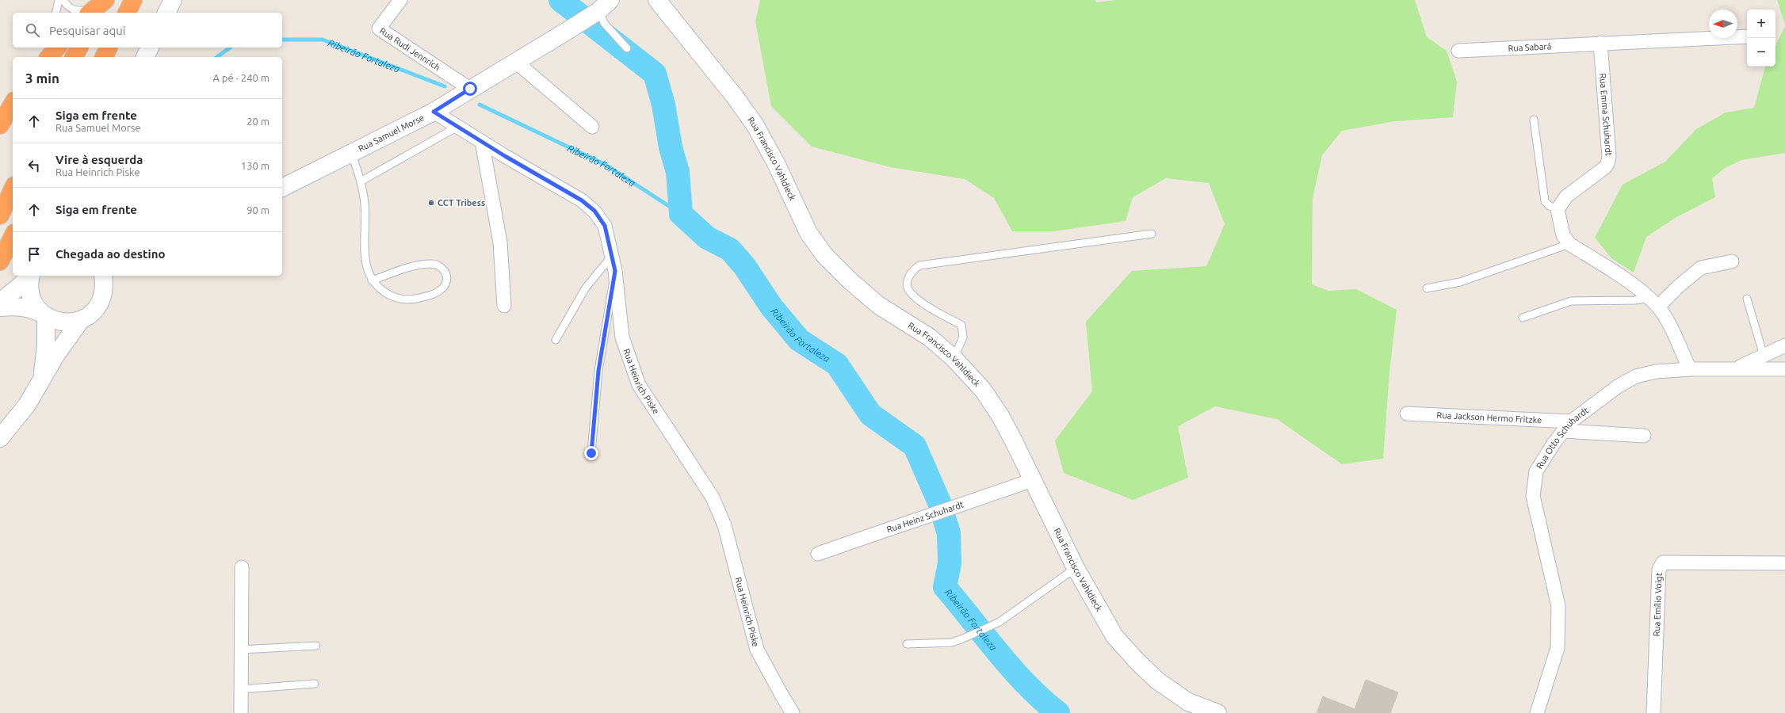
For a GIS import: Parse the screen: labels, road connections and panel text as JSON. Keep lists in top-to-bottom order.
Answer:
{
  "streets": {
    "main road": ["Rua Samuel Morse", "Rua Francisco Vahldieck"],
    "street": [
      "Rua Sabará",
      "Rua Rudi Jennrich",
      "Rua Emma Schuhardt",
      "Rua Heinrich Piske",
      "Rua Jackson Hermo Fritzke",
      "Rua Otto Schuhardt",
      "Rua Heinz Schuhardt",
      "Rua Emílio Voigt"
    ]
  },
  "crossings": [
    ["Rua Sabará", "Rua Emma Schuhardt"],
    ["Rua Rudi Jennrich", "Rua Samuel Morse"],
    ["Rua Samuel Morse", "Rua Heinrich Piske"],
    ["Rua Francisco Vahldieck", "Rua Heinz Schuhardt"],
    ["Rua Jackson Hermo Fritzke", "Rua Otto Schuhardt"]
  ],
  "water": ["Ribeirão Fortaleza"],
  "places": ["CCT Tribess"],
  "north": "left",
  "page": {
    "map_buttons": ["+", "−"],
    "search": "Pesquisar aqui",
    "heading": ["3 min", "A pé · 240 m"],
    "list": [
      ["Siga em frente", "Rua Samuel Morse", "20 m"],
      ["Vire à esquerda", "Rua Heinrich Piske", "130 m"],
      ["Siga em frente", "90 m"],
      "Chegada ao destino"
    ]
  }
}
